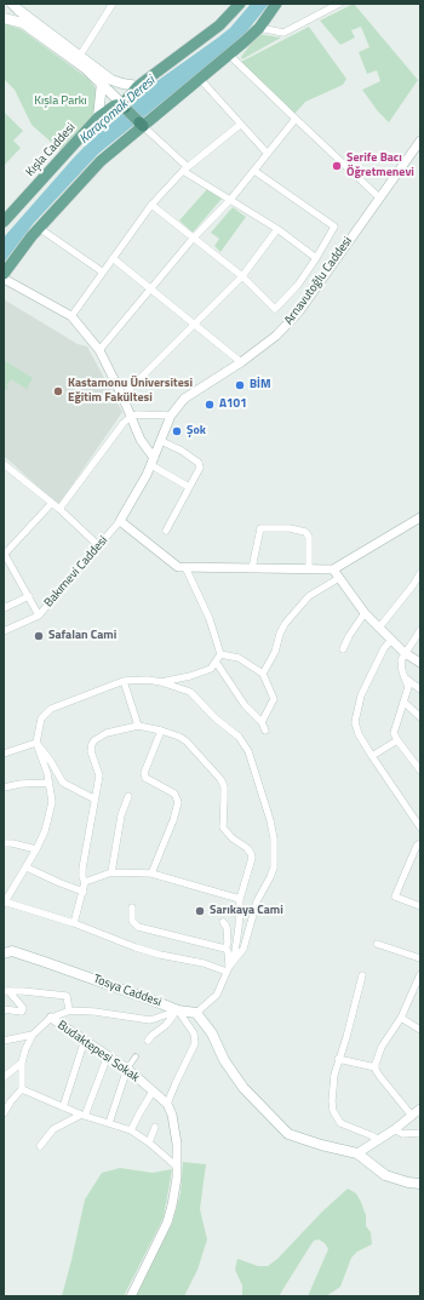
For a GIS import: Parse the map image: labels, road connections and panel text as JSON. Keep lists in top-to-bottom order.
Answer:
{
  "streets": {
    "main road": ["Kışla Caddesi", "Tosya Caddesi"],
    "street": ["Arnavutoğlu Caddesi", "Bakımevi Caddesi", "Budaktepesi Sokak"]
  },
  "crossings": [
    ["Arnavutoğlu Caddesi", "Bakımevi Caddesi"]
  ],
  "water": ["Karaçomak Deresi"],
  "parks": ["Kışla Parkı"],
  "places": [
    "Şerife Bacı Öğretmenevi",
    "BİM",
    "Kastamonu Üniversitesi Eğitim Fakültesi",
    "A101",
    "Şok",
    "Safalan Cami",
    "Sarıkaya Cami"
  ]
}
